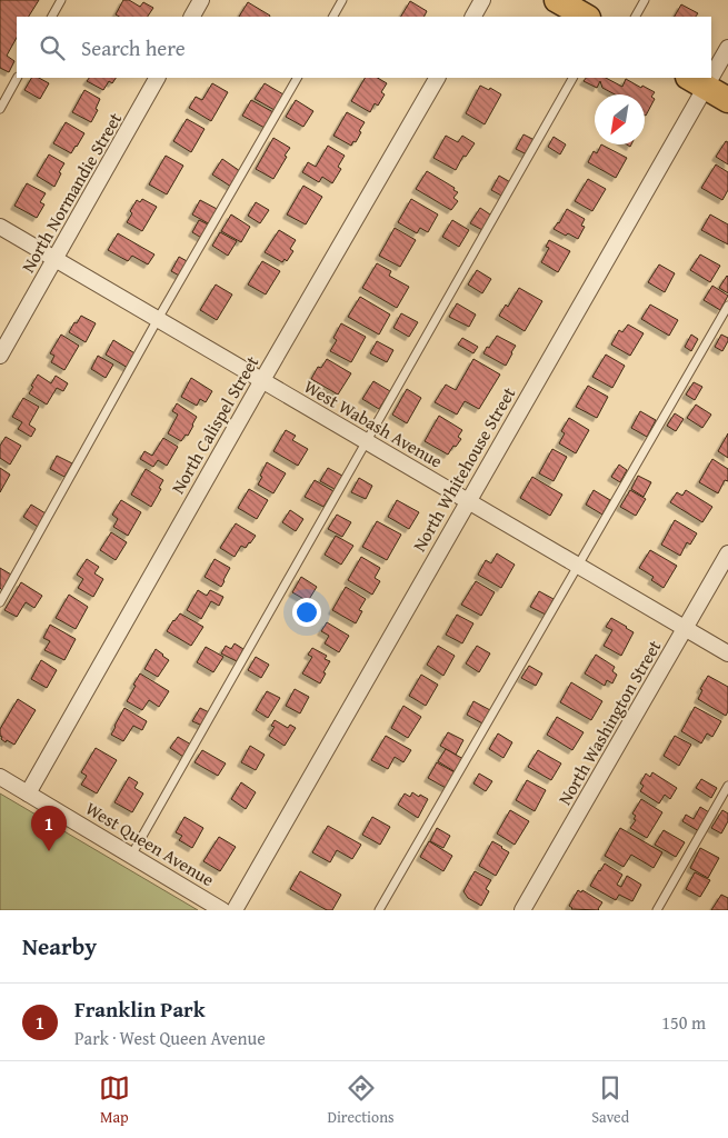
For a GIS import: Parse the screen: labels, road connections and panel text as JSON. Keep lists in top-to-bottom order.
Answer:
{
  "streets": {
    "street": [
      "North Normandie Street",
      "West Wabash Avenue",
      "North Calispel Street",
      "North Whitehouse Street",
      "North Washington Street",
      "West Queen Avenue"
    ]
  },
  "crossings": [
    ["North Normandie Street", "West Wabash Avenue"],
    ["West Wabash Avenue", "North Calispel Street"],
    ["West Wabash Avenue", "North Whitehouse Street"],
    ["West Wabash Avenue", "North Washington Street"],
    ["North Calispel Street", "West Queen Avenue"]
  ],
  "north": "bottom left",
  "page": {
    "search": "Search here",
    "pins": "1",
    "heading": "Nearby",
    "list": [
      {
        "mark": "1",
        "name": "Franklin Park",
        "note": "Park · West Queen Avenue",
        "value": "150 m"
      }
    ],
    "nav": ["Map", "Directions", "Saved"]
  }
}
